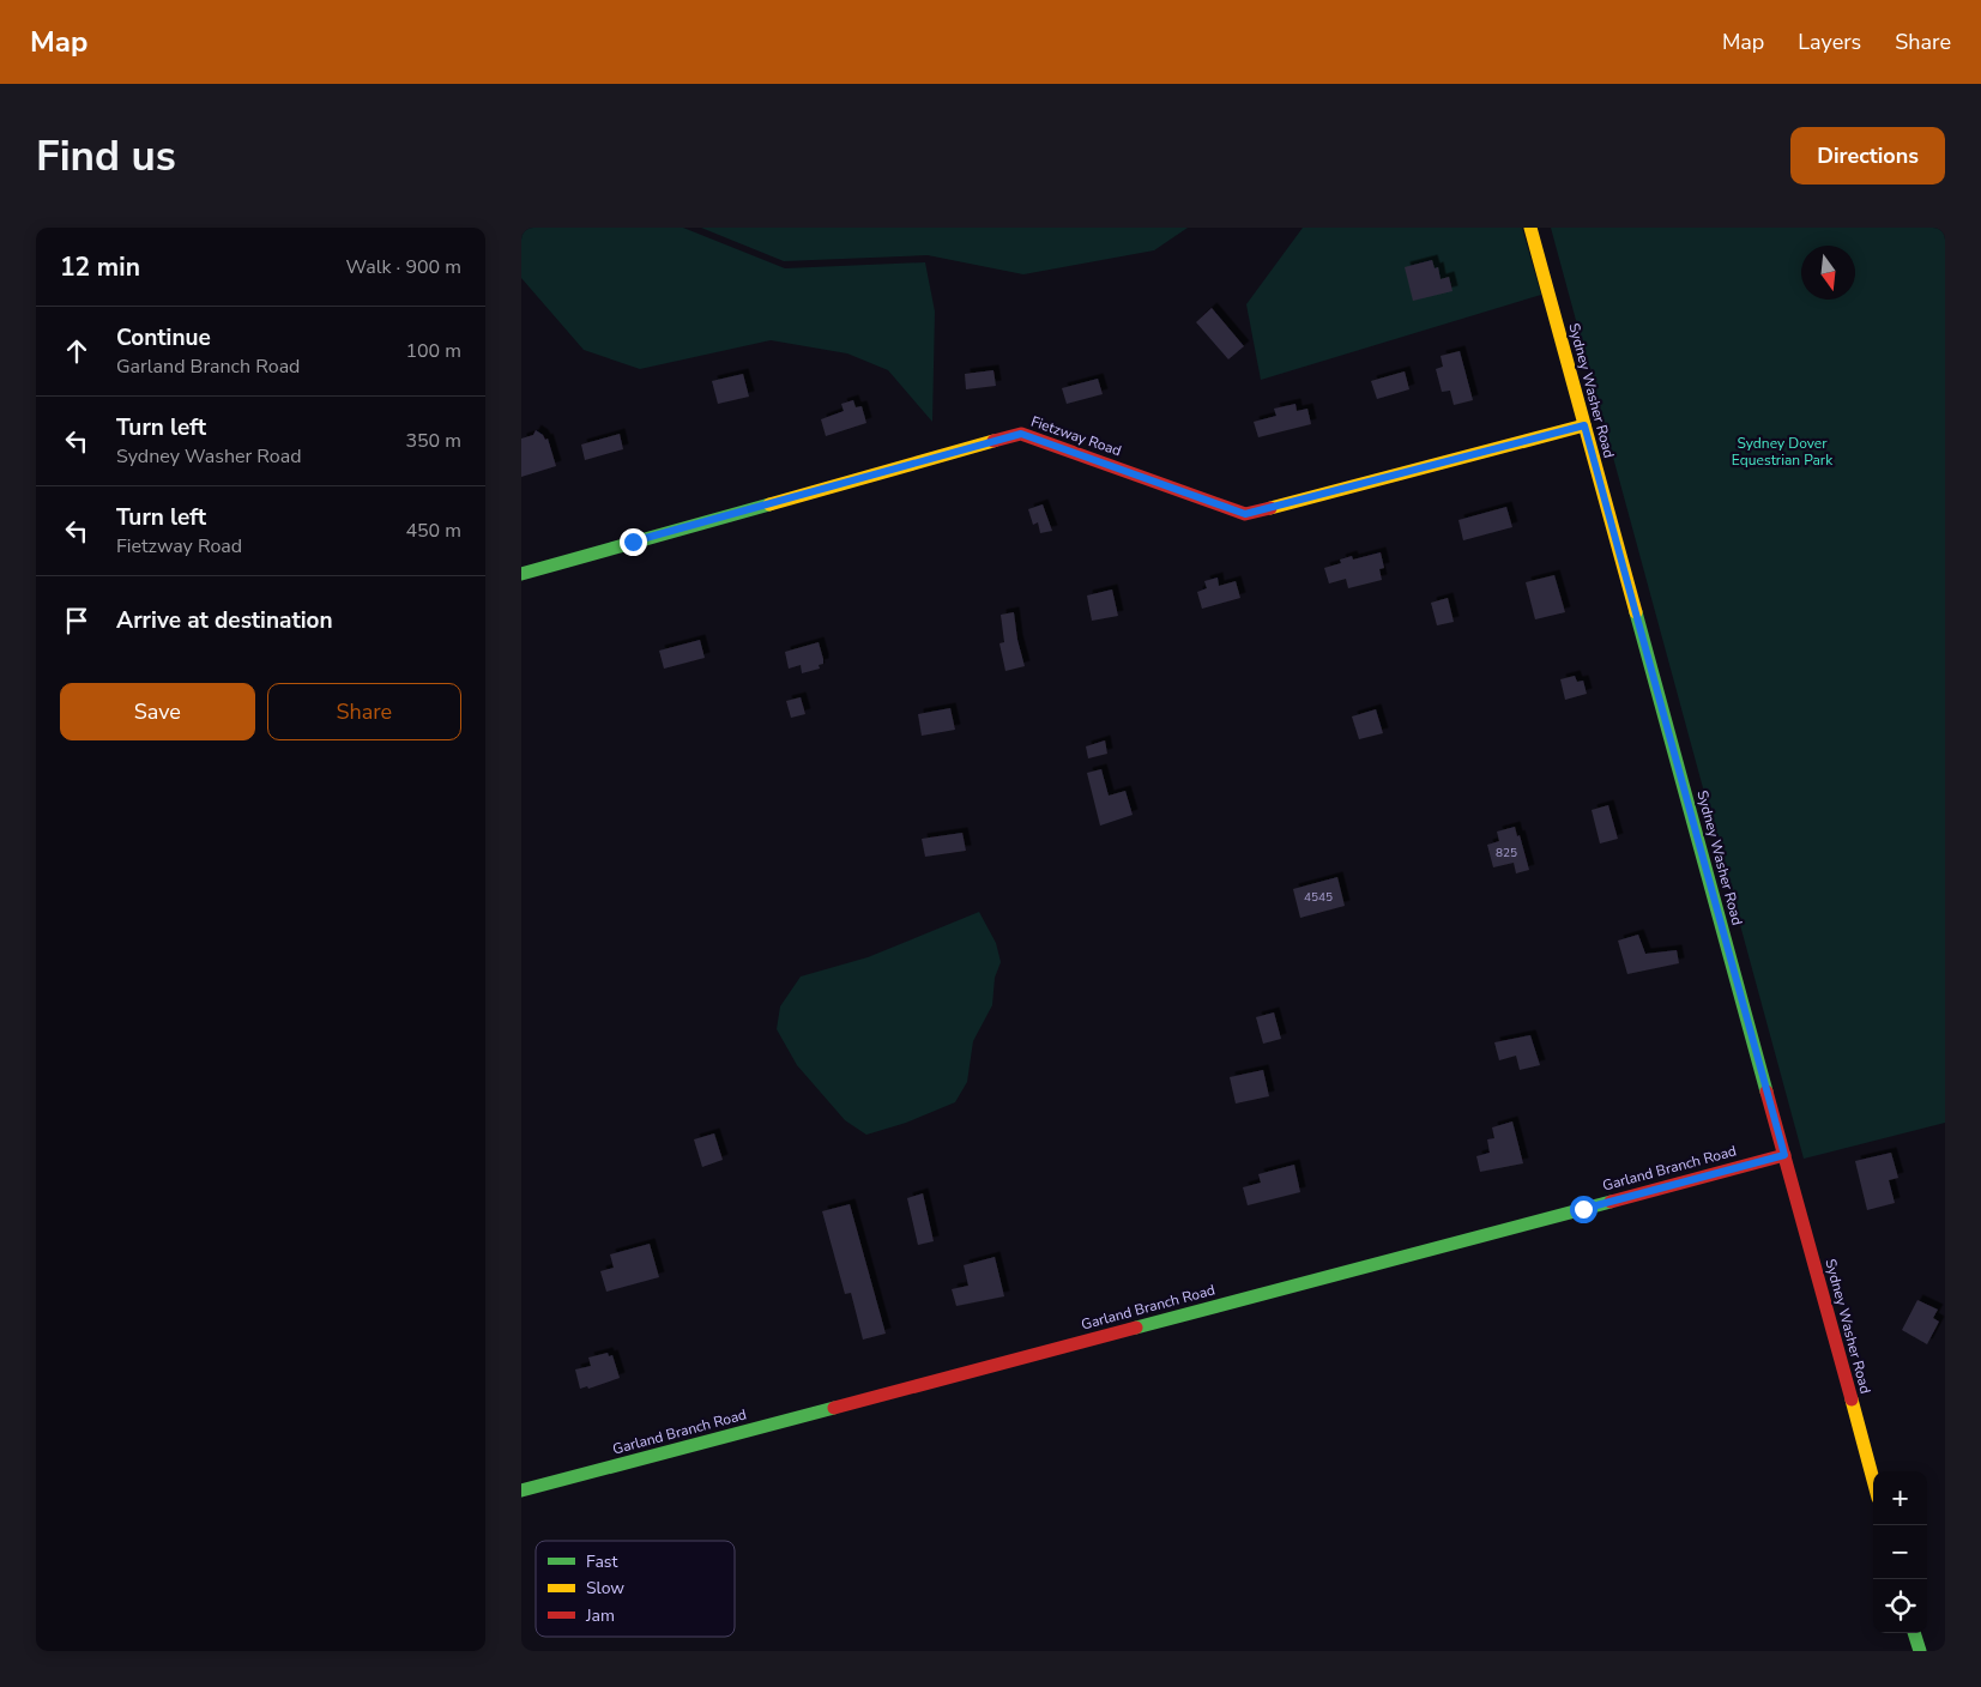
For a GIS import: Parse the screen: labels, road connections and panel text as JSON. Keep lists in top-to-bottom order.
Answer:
{
  "streets": {
    "street": ["Sydney Washer Road", "Fietzway Road", "Garland Branch Road"]
  },
  "crossings": [
    ["Sydney Washer Road", "Fietzway Road"],
    ["Sydney Washer Road", "Garland Branch Road"]
  ],
  "parks": ["Sydney Dover Equestrian Park"],
  "house_numbers": ["825", "4545"],
  "legend": ["Fast", "Slow", "Jam"],
  "north": "bottom",
  "page": {
    "header": "Map",
    "nav": ["Map", "Layers", "Share"],
    "buttons": [
      "Directions",
      ["Save", "Share"]
    ],
    "title": "Find us",
    "heading": ["12 min", "Walk · 900 m"],
    "list": [
      ["Continue", "Garland Branch Road", "100 m"],
      ["Turn left", "Sydney Washer Road", "350 m"],
      ["Turn left", "Fietzway Road", "450 m"],
      "Arrive at destination"
    ],
    "map_buttons": ["+", "−"]
  }
}
